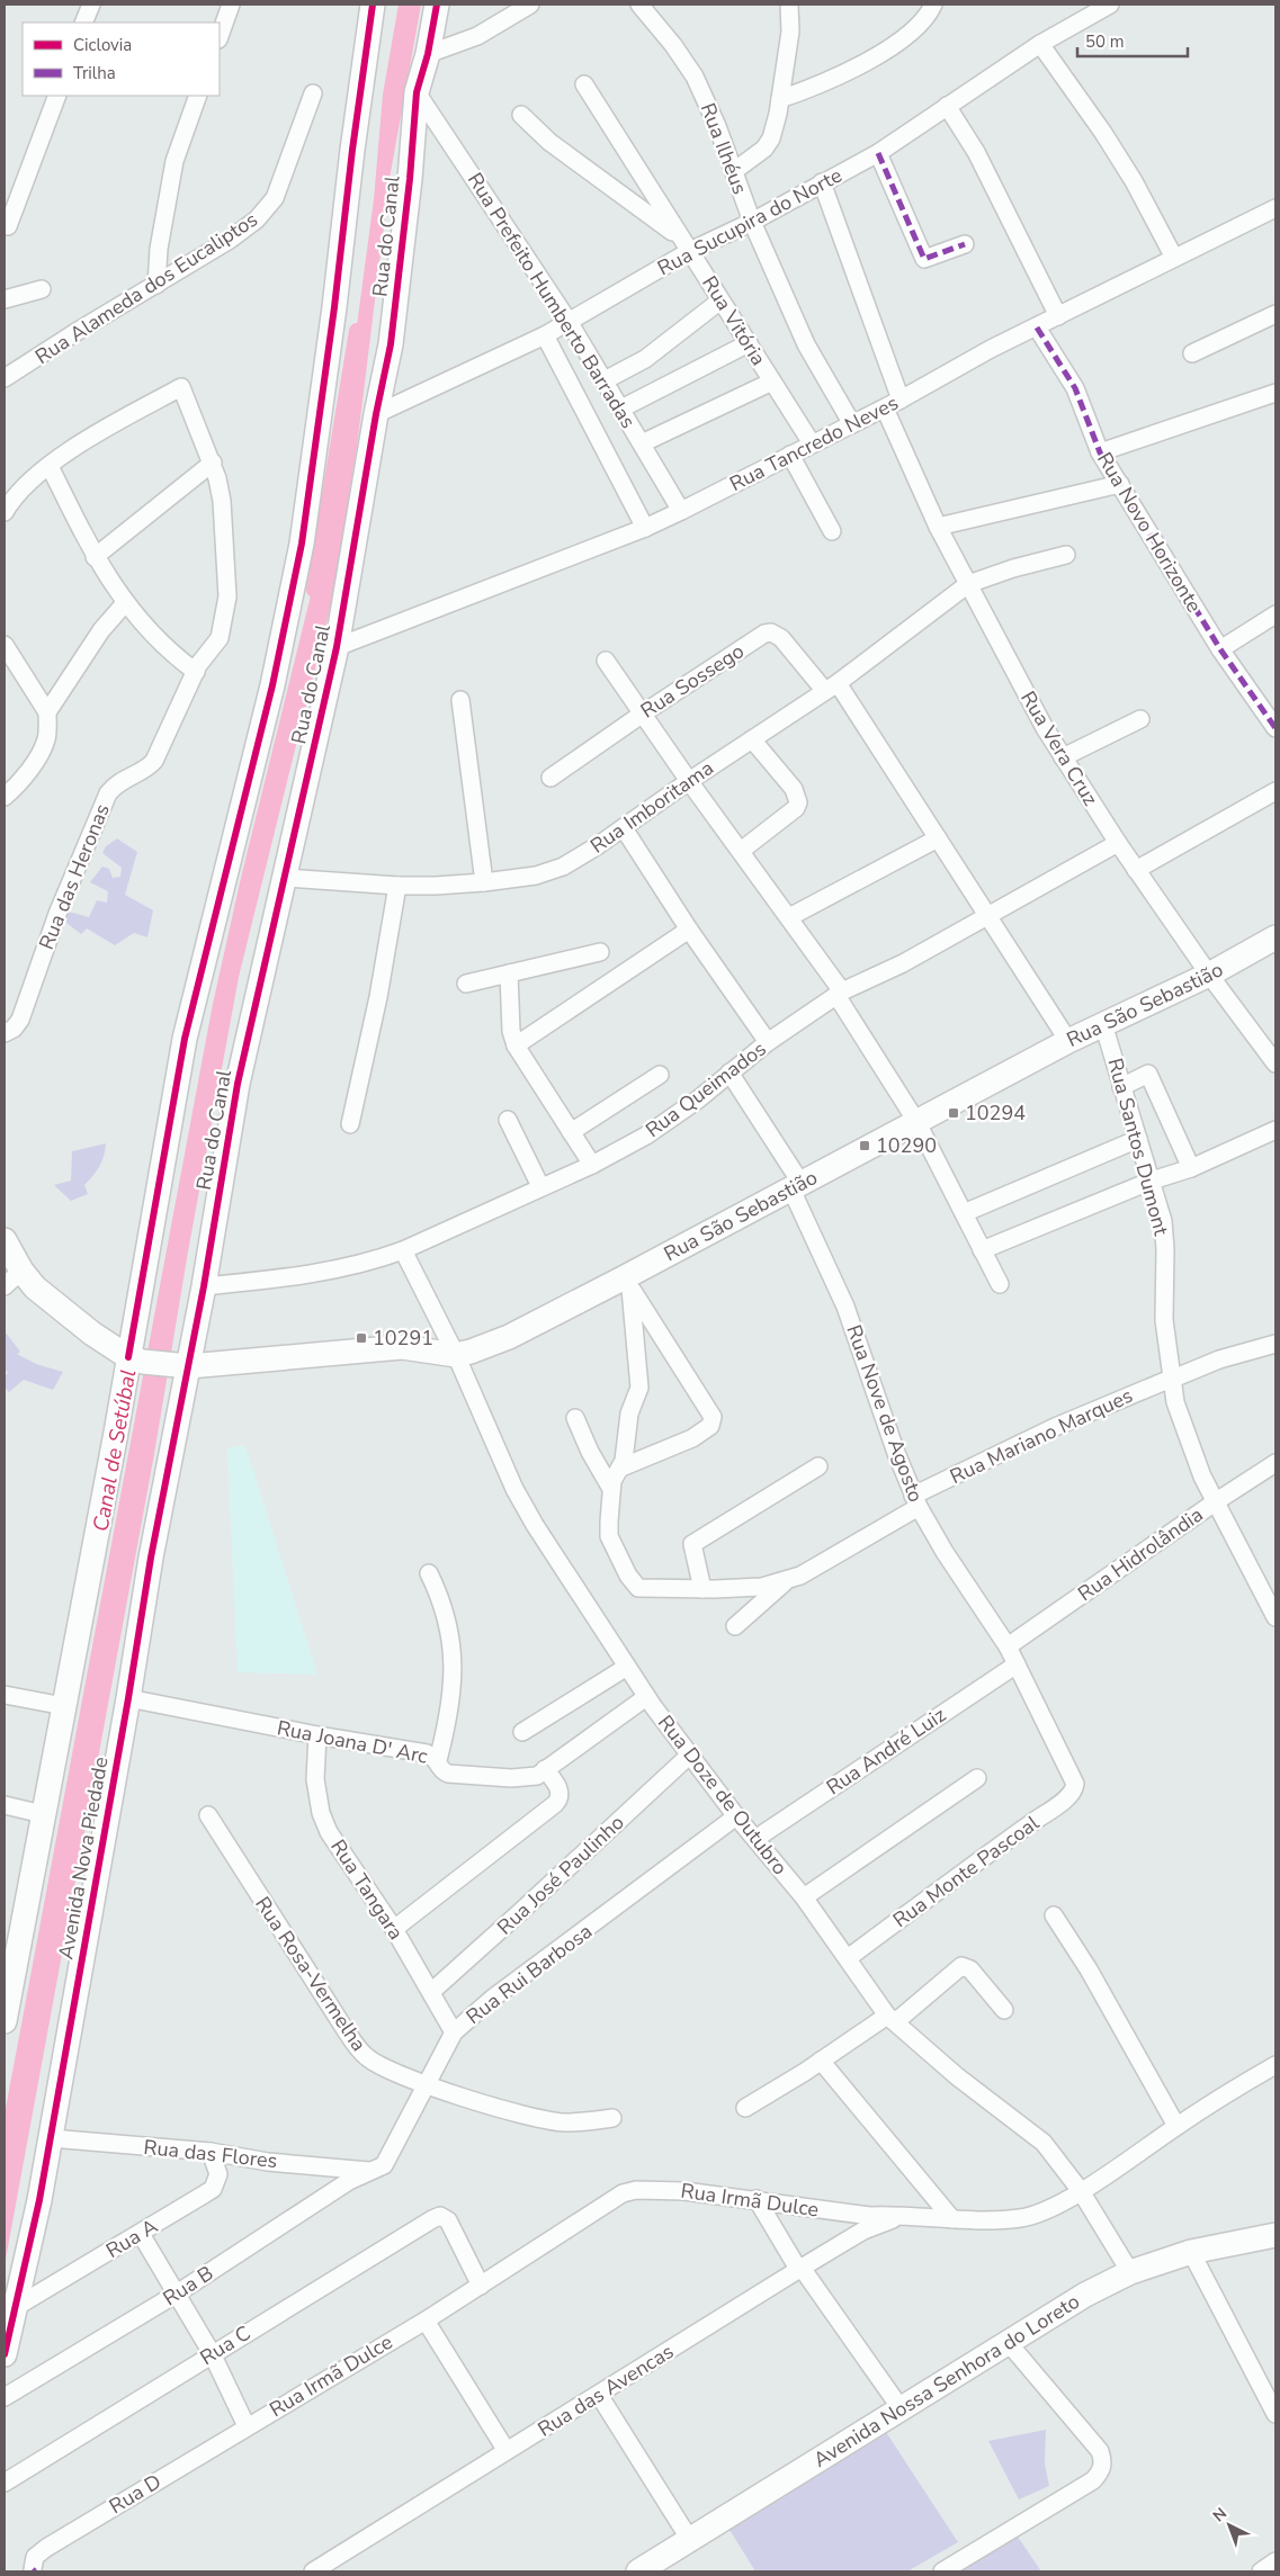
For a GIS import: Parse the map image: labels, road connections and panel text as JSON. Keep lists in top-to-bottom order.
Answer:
{
  "streets": {
    "street": [
      "Rua Ilhéus",
      "Rua Sucupira do Norte",
      "Rua do Canal",
      "Rua Alameda dos Eucaliptos",
      "Rua Prefeito Humberto Barradas",
      "Rua Vitória",
      "Rua Tancredo Neves",
      "Rua Novo Horizonte",
      "Rua Sossego",
      "Rua Vera Cruz",
      "Rua Imboritama",
      "Rua das Heronas",
      "Rua São Sebastião",
      "Rua Queimados",
      "Rua Santos Dumont",
      "Rua Nove de Agosto",
      "Rua Mariano Marques",
      "Rua Hidrolândia",
      "Rua Joana D' Arc",
      "Rua André Luiz",
      "Rua Doze de Outubro",
      "Avenida Nova Piedade",
      "Rua Monte Pascoal",
      "Rua José Paulinho",
      "Rua Tangara",
      "Rua Rosa-Vermelha",
      "Rua Rui Barbosa",
      "Rua das Flores",
      "Rua Irmã Dulce",
      "Rua A",
      "Rua B",
      "Rua C",
      "Avenida Nossa Senhora do Loreto",
      "Rua das Avencas",
      "Rua D"
    ]
  },
  "crossings": [
    ["Rua Ilhéus", "Rua Sucupira do Norte"],
    ["Rua Ilhéus", "Rua Tancredo Neves"],
    ["Rua Sucupira do Norte", "Rua do Canal"],
    ["Rua Sucupira do Norte", "Rua Prefeito Humberto Barradas"],
    ["Rua Sucupira do Norte", "Rua Vitória"],
    ["Rua do Canal", "Rua Prefeito Humberto Barradas"],
    ["Rua do Canal", "Rua Tancredo Neves"],
    ["Rua do Canal", "Rua Imboritama"],
    ["Rua do Canal", "Rua São Sebastião"],
    ["Rua do Canal", "Rua Queimados"],
    ["Rua do Canal", "Avenida Nova Piedade"],
    ["Rua Prefeito Humberto Barradas", "Rua Tancredo Neves"],
    ["Rua Vitória", "Rua Tancredo Neves"],
    ["Rua Tancredo Neves", "Rua Novo Horizonte"],
    ["Rua Tancredo Neves", "Rua Vera Cruz"],
    ["Rua Sossego", "Rua Imboritama"],
    ["Rua Vera Cruz", "Rua Imboritama"],
    ["Rua Vera Cruz", "Rua São Sebastião"],
    ["Rua Vera Cruz", "Rua Queimados"],
    ["Rua São Sebastião", "Rua Santos Dumont"],
    ["Rua São Sebastião", "Rua Nove de Agosto"],
    ["Rua São Sebastião", "Rua Doze de Outubro"],
    ["Rua São Sebastião", "Avenida Nova Piedade"],
    ["Rua Queimados", "Rua Nove de Agosto"],
    ["Rua Queimados", "Rua Doze de Outubro"],
    ["Rua Santos Dumont", "Rua Mariano Marques"],
    ["Rua Santos Dumont", "Rua Hidrolândia"],
    ["Rua Nove de Agosto", "Rua Mariano Marques"],
    ["Rua Nove de Agosto", "Rua Hidrolândia"],
    ["Rua Nove de Agosto", "Rua André Luiz"],
    ["Rua Nove de Agosto", "Rua Monte Pascoal"],
    ["Rua Joana D' Arc", "Rua Doze de Outubro"],
    ["Rua Joana D' Arc", "Avenida Nova Piedade"],
    ["Rua Joana D' Arc", "Rua Tangara"],
    ["Rua André Luiz", "Rua Doze de Outubro"],
    ["Rua Doze de Outubro", "Rua Monte Pascoal"],
    ["Rua Doze de Outubro", "Rua José Paulinho"],
    ["Rua Doze de Outubro", "Rua Rui Barbosa"],
    ["Rua Doze de Outubro", "Rua Irmã Dulce"],
    ["Rua Doze de Outubro", "Avenida Nossa Senhora do Loreto"],
    ["Avenida Nova Piedade", "Rua das Flores"],
    ["Avenida Nova Piedade", "Rua A"],
    ["Rua José Paulinho", "Rua Tangara"],
    ["Rua Tangara", "Rua Rui Barbosa"],
    ["Rua Rosa-Vermelha", "Rua Rui Barbosa"],
    ["Rua Rui Barbosa", "Rua das Flores"],
    ["Rua Rui Barbosa", "Rua B"],
    ["Rua das Flores", "Rua A"],
    ["Rua das Flores", "Rua B"],
    ["Rua Irmã Dulce", "Rua C"],
    ["Rua Irmã Dulce", "Rua das Avencas"],
    ["Rua Irmã Dulce", "Rua D"]
  ],
  "water": ["Canal de Setúbal"],
  "places": {
    "transit": ["10294", "10290", "10291"]
  },
  "legend": ["Ciclovia", "Trilha"],
  "scale_bar": "50 m",
  "north": "top left"
}
